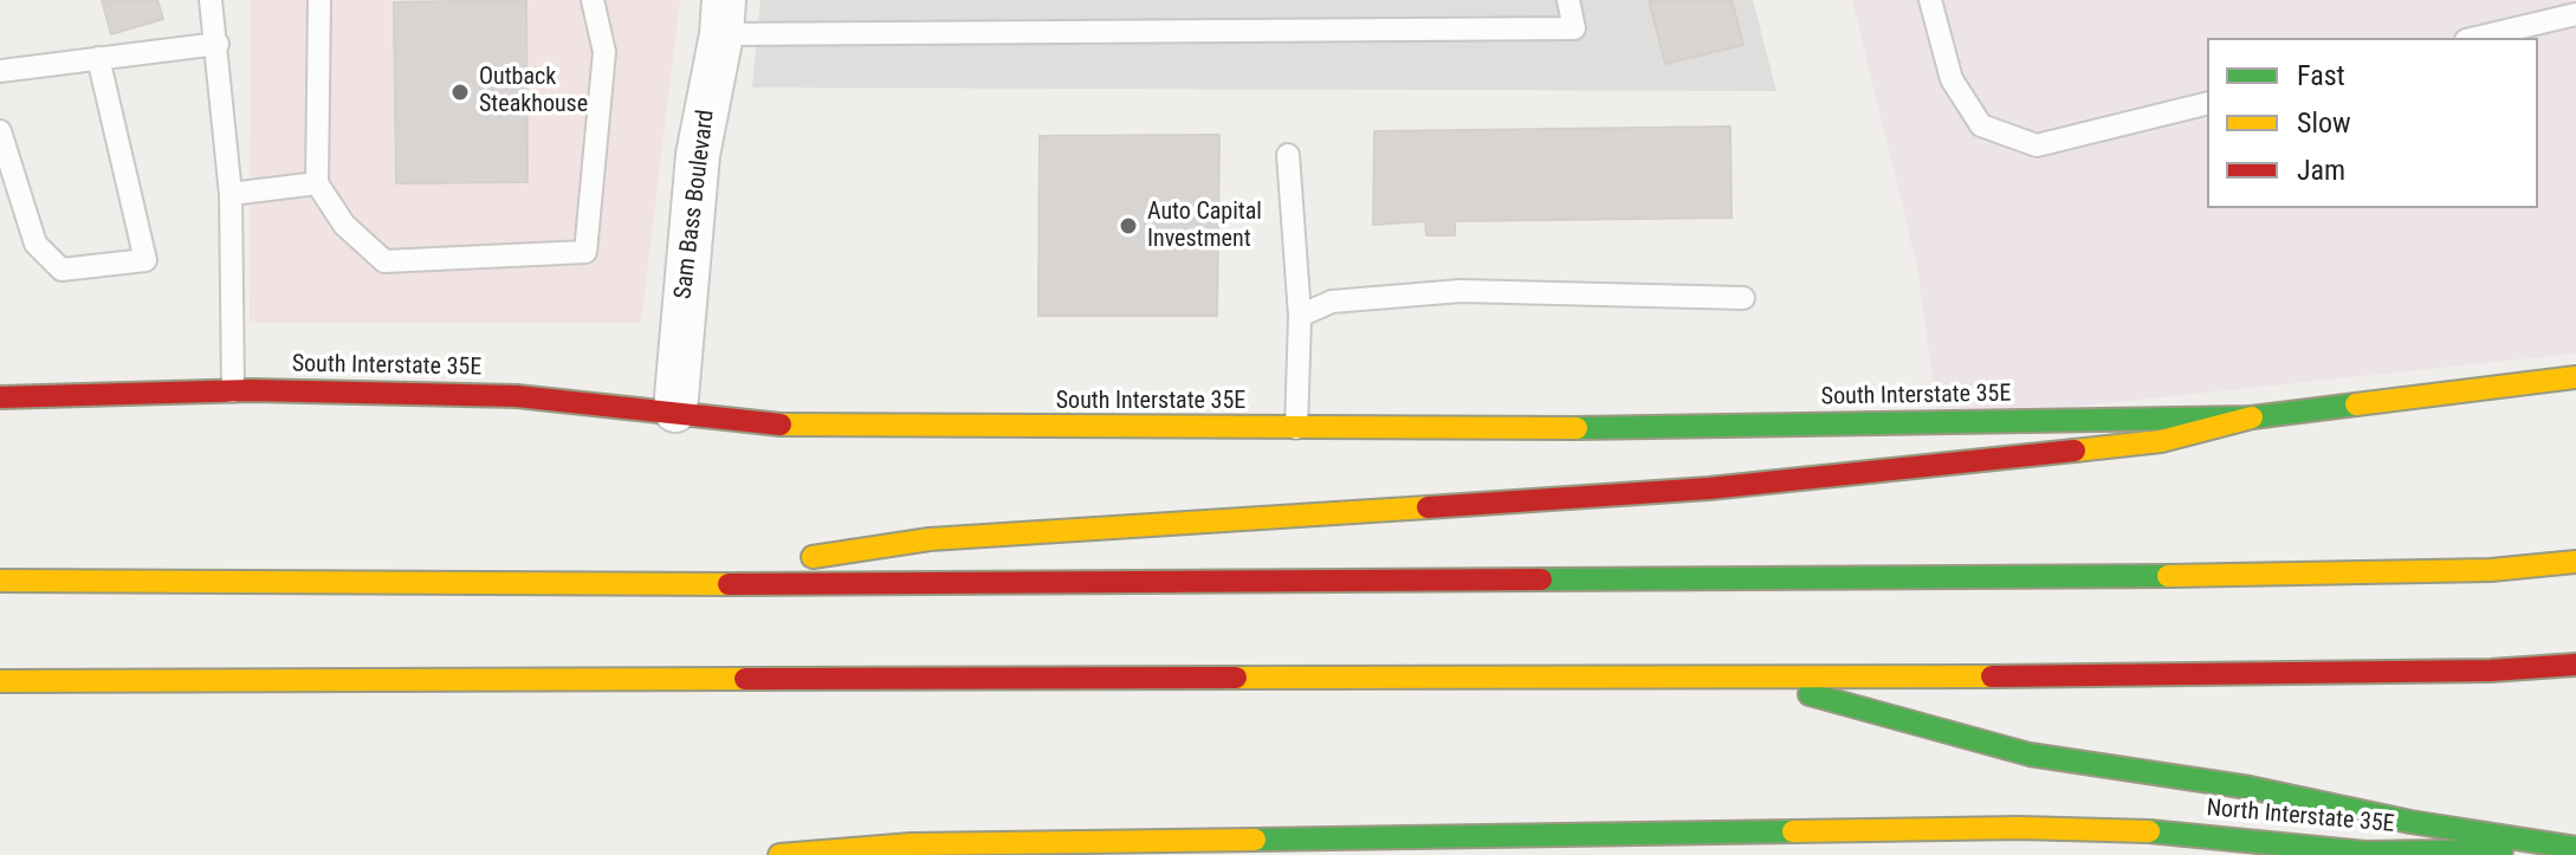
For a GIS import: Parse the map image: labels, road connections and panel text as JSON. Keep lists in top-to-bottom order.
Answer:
{
  "streets": {
    "main road": ["South Interstate 35E", "North Interstate 35E"],
    "street": ["Sam Bass Boulevard"]
  },
  "crossings": [
    ["Sam Bass Boulevard", "South Interstate 35E"]
  ],
  "places": ["Outback Steakhouse", "Auto Capital Investment"],
  "legend": ["Fast", "Slow", "Jam"]
}
